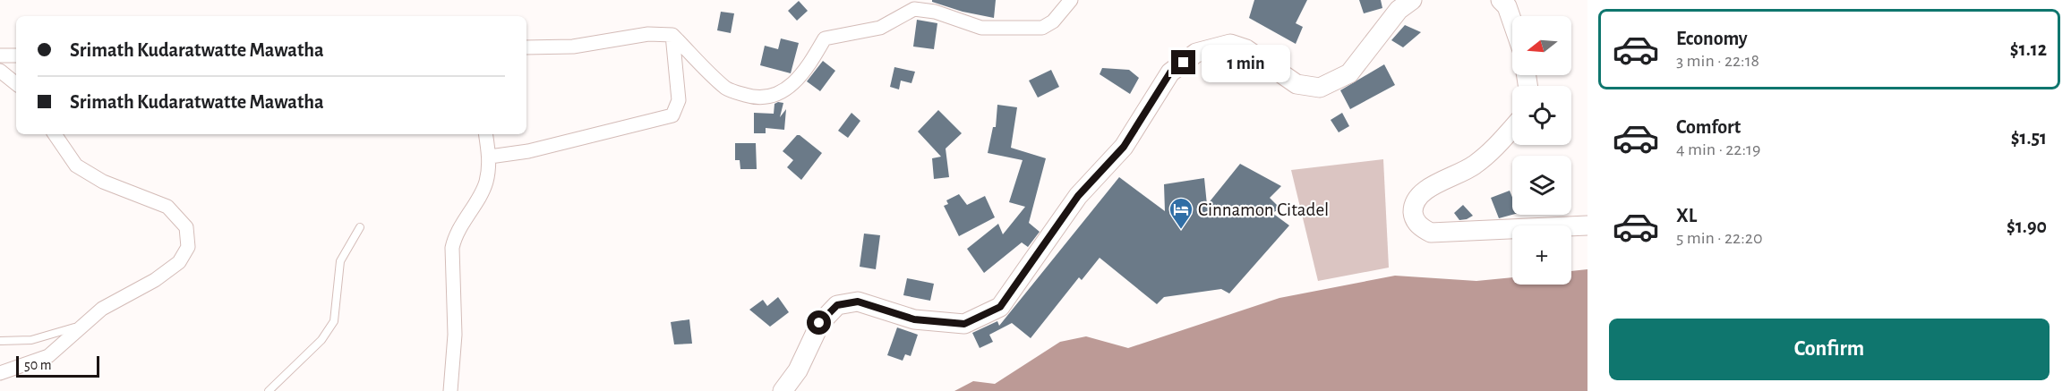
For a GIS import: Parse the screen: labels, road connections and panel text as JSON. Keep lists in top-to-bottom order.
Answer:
{
  "places": {
    "hotel": ["Cinnamon Citadel"]
  },
  "scale_bar": "50 m",
  "north": "left",
  "page": {
    "list": [
      {
        "name": "Economy",
        "note": "3 min · 22:18",
        "value": "$1.12"
      },
      {
        "name": "Comfort",
        "note": "4 min · 22:19",
        "value": "$1.51"
      },
      {
        "name": "XL",
        "note": "5 min · 22:20",
        "value": "$1.90"
      }
    ],
    "map_buttons": "+",
    "banner": ["Srimath Kudaratwatte Mawatha", "Srimath Kudaratwatte Mawatha"],
    "bubble": "1 min",
    "buttons": "Confirm",
    "scale": "50 m"
  }
}
